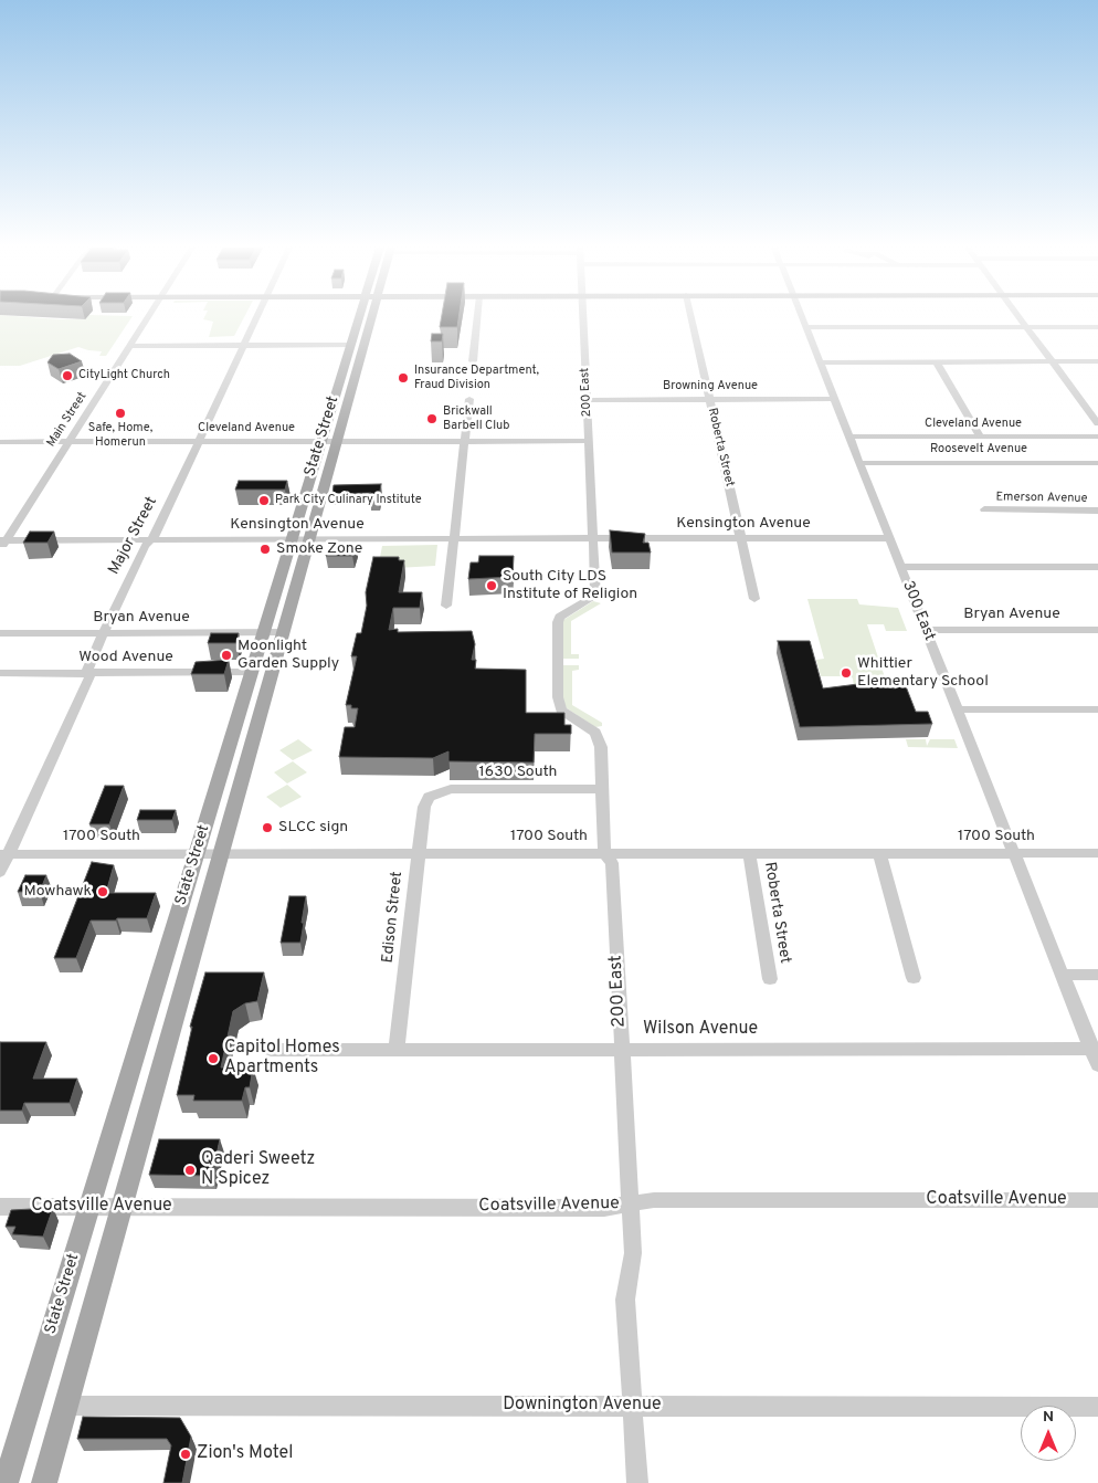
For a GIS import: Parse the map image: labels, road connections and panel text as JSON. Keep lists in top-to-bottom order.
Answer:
{
  "streets": {
    "main road": ["State Street"],
    "street": [
      "Browning Avenue",
      "200 East",
      "Main Street",
      "Cleveland Avenue",
      "Roberta Street",
      "Roosevelt Avenue",
      "Emerson Avenue",
      "Kensington Avenue",
      "Major Street",
      "300 East",
      "Bryan Avenue",
      "Wood Avenue",
      "1630 South",
      "1700 South",
      "Edison Street",
      "Wilson Avenue",
      "Coatsville Avenue",
      "Downington Avenue"
    ]
  },
  "crossings": [
    ["Browning Avenue", "200 East"],
    ["Browning Avenue", "Roberta Street"],
    ["Browning Avenue", "300 East"],
    ["200 East", "Cleveland Avenue"],
    ["200 East", "Kensington Avenue"],
    ["200 East", "1630 South"],
    ["200 East", "1700 South"],
    ["200 East", "Wilson Avenue"],
    ["200 East", "Coatsville Avenue"],
    ["200 East", "Downington Avenue"],
    ["Main Street", "Cleveland Avenue"],
    ["Main Street", "Kensington Avenue"],
    ["Cleveland Avenue", "State Street"],
    ["Cleveland Avenue", "Major Street"],
    ["Cleveland Avenue", "300 East"],
    ["State Street", "Kensington Avenue"],
    ["State Street", "Bryan Avenue"],
    ["State Street", "Wood Avenue"],
    ["State Street", "1700 South"],
    ["State Street", "Coatsville Avenue"],
    ["State Street", "Downington Avenue"],
    ["Roberta Street", "Kensington Avenue"],
    ["Roberta Street", "1700 South"],
    ["Roosevelt Avenue", "300 East"],
    ["Kensington Avenue", "Major Street"],
    ["Kensington Avenue", "300 East"],
    ["Major Street", "Bryan Avenue"],
    ["Major Street", "Wood Avenue"],
    ["Major Street", "1700 South"],
    ["300 East", "Bryan Avenue"],
    ["300 East", "1700 South"],
    ["300 East", "Wilson Avenue"],
    ["1630 South", "Edison Street"],
    ["1700 South", "Edison Street"],
    ["Edison Street", "Wilson Avenue"]
  ],
  "places": [
    "CityLight Church",
    "Insurance Department, Fraud Division",
    "Safe, Home, Homerun",
    "Brickwall Barbell Club",
    "Park City Culinary Institute",
    "Smoke Zone",
    "South City LDS Institute of Religion",
    "Moonlight Garden Supply",
    "Whittier Elementary School",
    "SLCC sign",
    "Mowhawk",
    "Capitol Homes Apartments",
    "Qaderi Sweetz N Spicez",
    "Zion's Motel"
  ],
  "north": "top"
}
